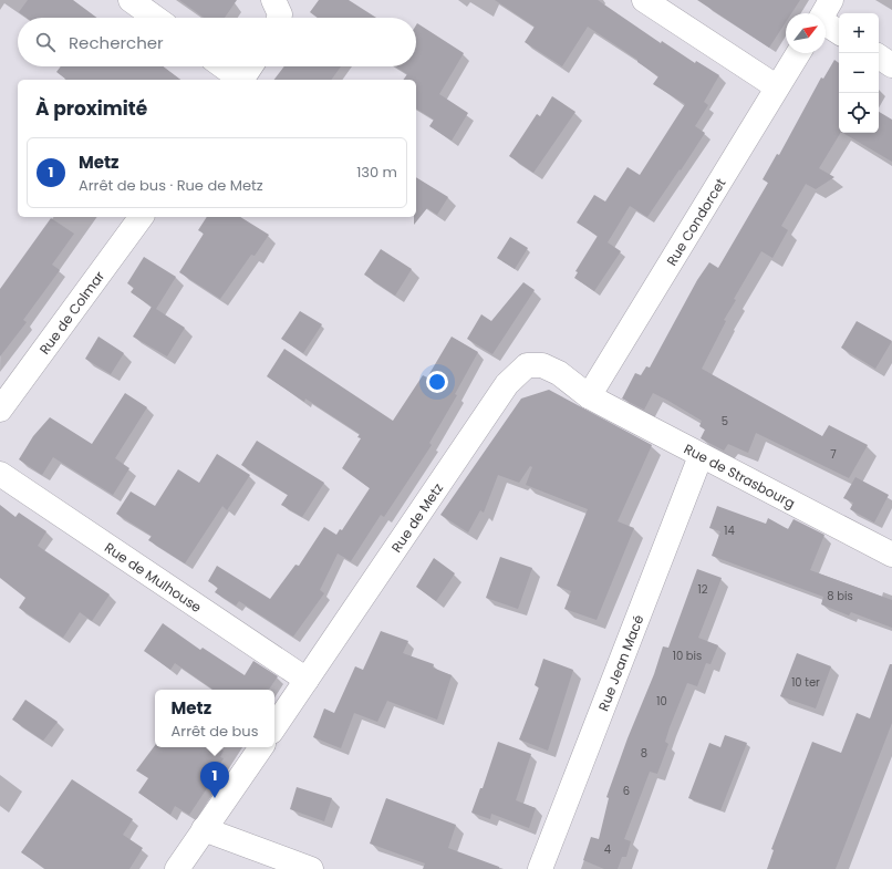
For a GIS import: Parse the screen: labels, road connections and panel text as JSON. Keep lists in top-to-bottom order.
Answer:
{
  "streets": {
    "street": [
      "Rue Condorcet",
      "Rue de Colmar",
      "Rue de Strasbourg",
      "Rue de Metz",
      "Rue de Mulhouse",
      "Rue Jean Macé"
    ]
  },
  "crossings": [
    ["Rue Condorcet", "Rue de Strasbourg"],
    ["Rue Condorcet", "Rue de Metz"],
    ["Rue de Strasbourg", "Rue de Metz"],
    ["Rue de Strasbourg", "Rue Jean Macé"],
    ["Rue de Metz", "Rue de Mulhouse"]
  ],
  "house_numbers": [
    "5",
    "7",
    "14",
    "12",
    "8 bis",
    "10 bis",
    "10 ter",
    "10",
    "8",
    "6",
    "4"
  ],
  "north": "top right",
  "page": {
    "map_buttons": ["+", "−"],
    "search": "Rechercher",
    "heading": "À proximité",
    "list": [
      {
        "mark": "1",
        "name": "Metz",
        "note": "Arrêt de bus · Rue de Metz",
        "value": "130 m"
      }
    ],
    "popup": ["Metz", "Arrêt de bus"],
    "pins": "1"
  }
}
